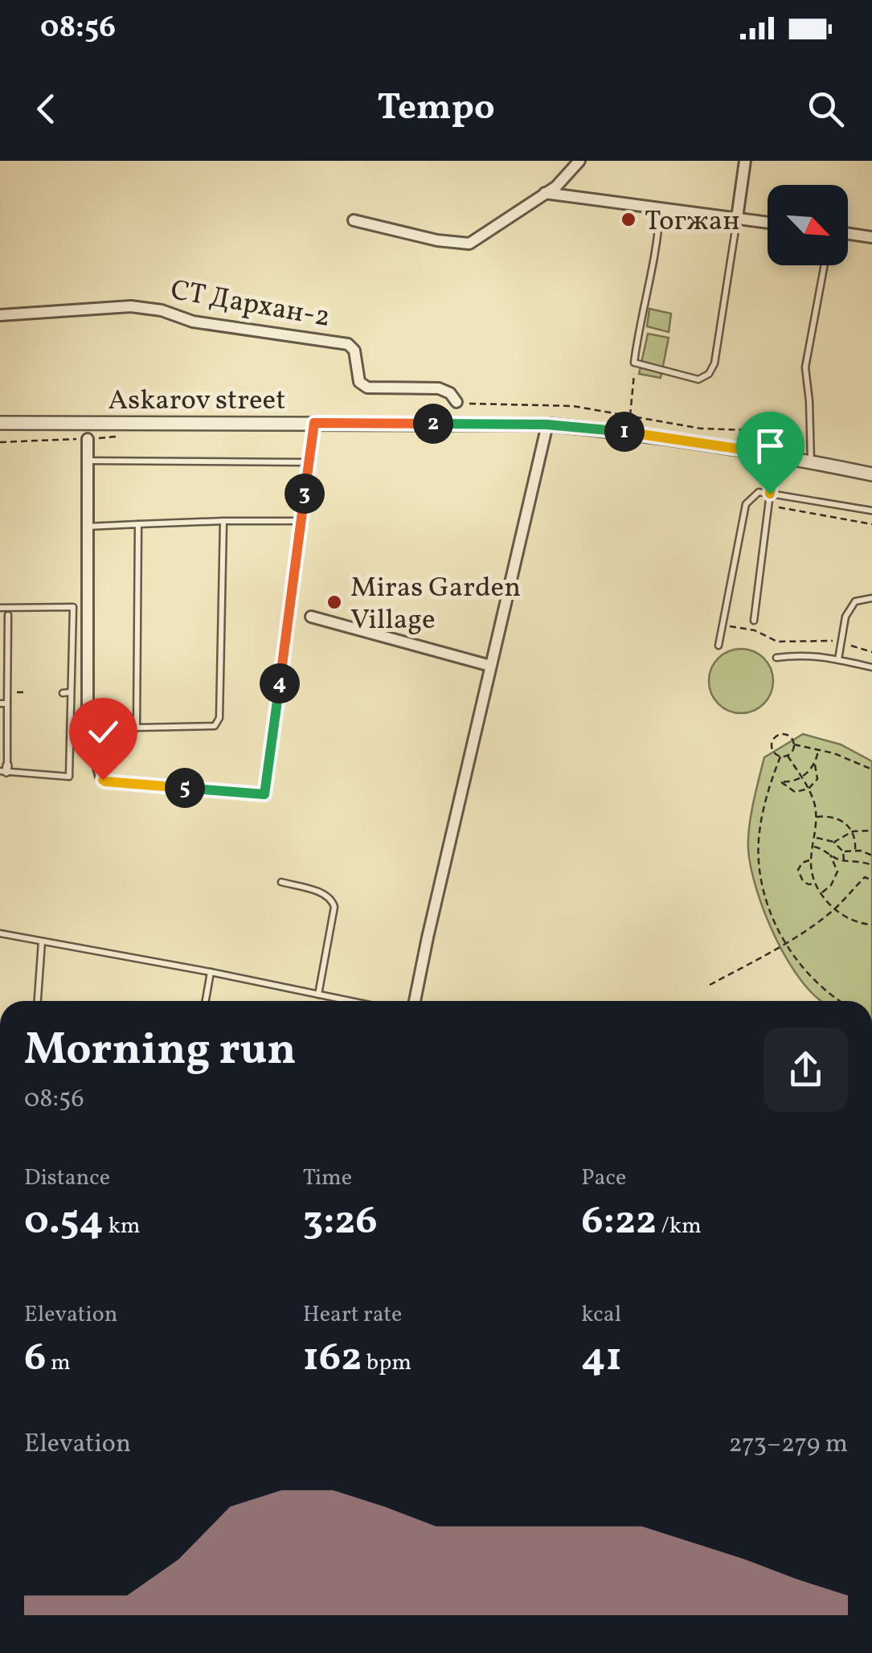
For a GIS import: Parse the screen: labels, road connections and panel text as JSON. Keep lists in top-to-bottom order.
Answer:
{
  "streets": {
    "street": ["СТ Дархан-2", "Askarov street"]
  },
  "places": ["Тогжан", "Miras Garden Village"],
  "north": "bottom right",
  "page": {
    "status": "08:56",
    "header": "Tempo",
    "pins": [
      "2",
      "1",
      "3",
      "4",
      "5"
    ],
    "heading": ["Morning run", "08:56"],
    "stats": [
      ["Distance", "0.54 km"],
      ["Time", "3:26"],
      ["Pace", "6:22 /km"],
      ["Elevation", "6 m"],
      ["Heart rate", "162 bpm"],
      ["kcal", "41"]
    ],
    "chart": ["Elevation", "273–279 m"]
  }
}
